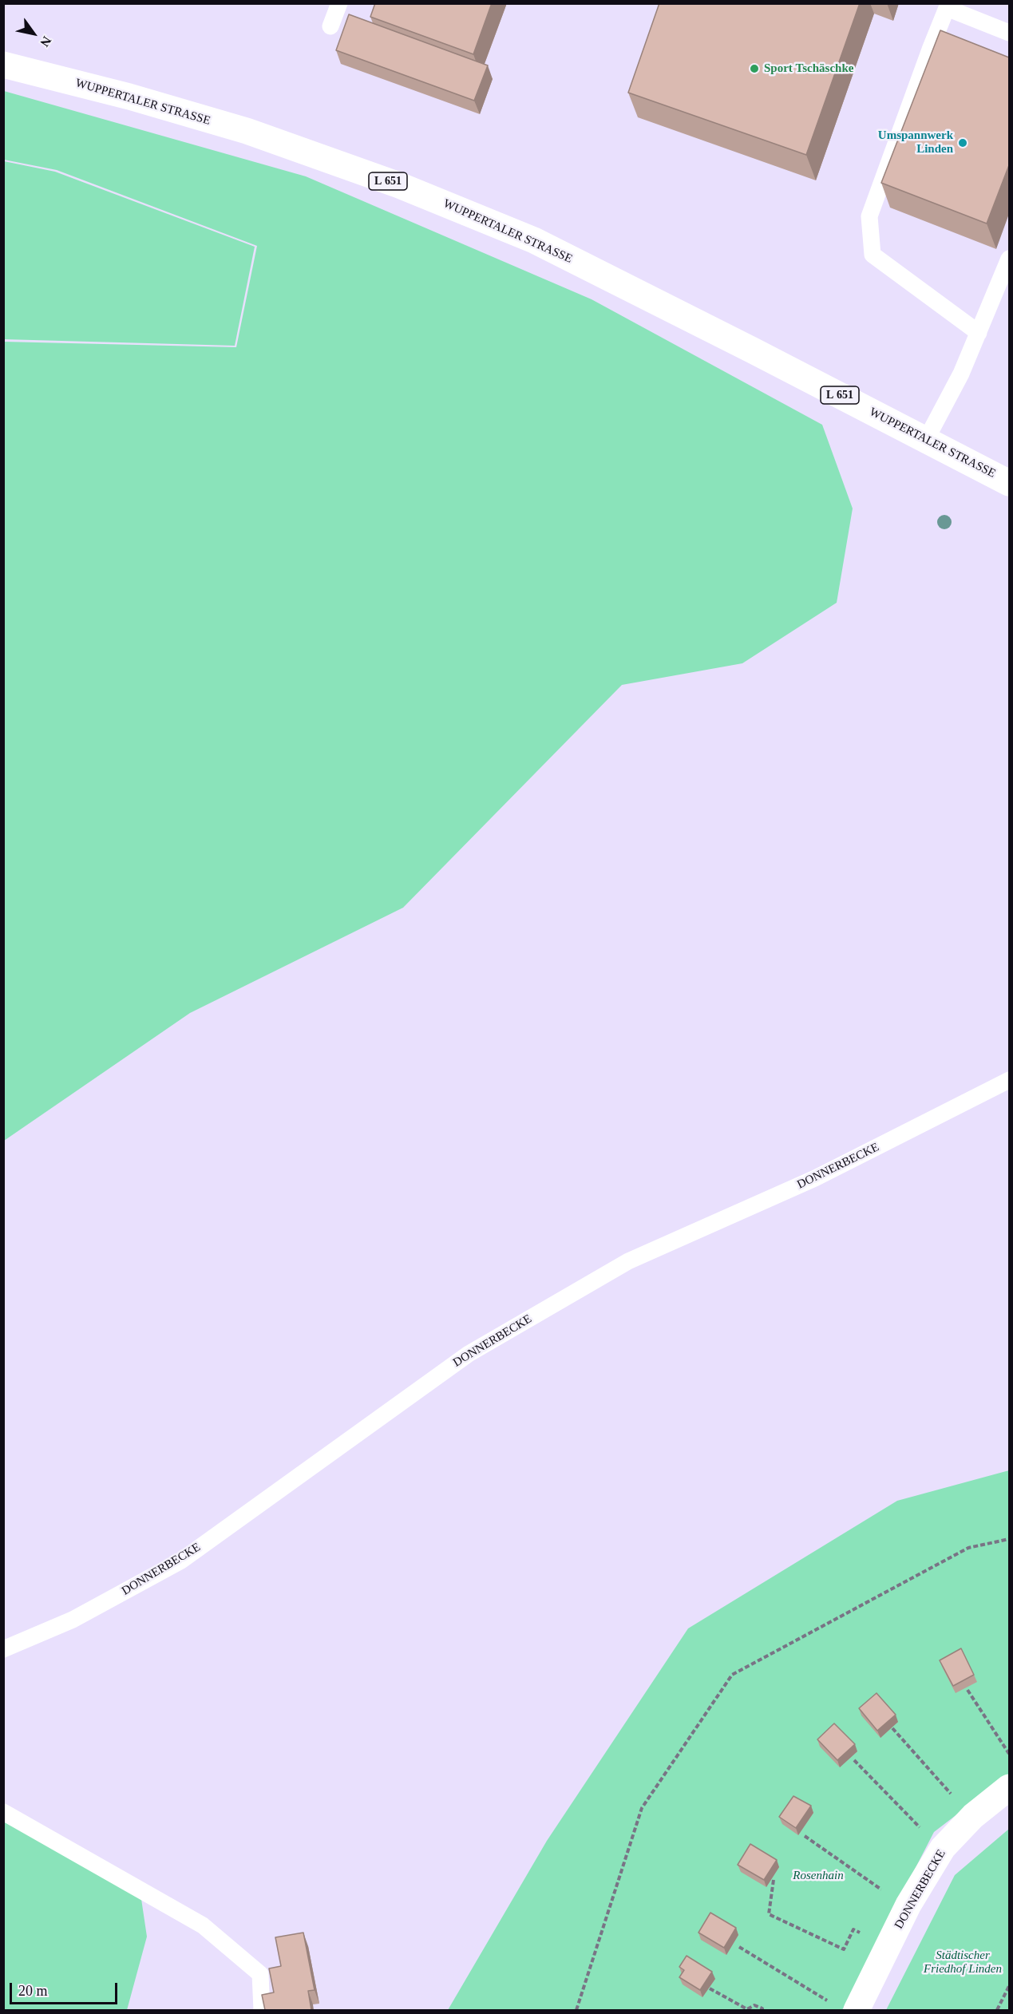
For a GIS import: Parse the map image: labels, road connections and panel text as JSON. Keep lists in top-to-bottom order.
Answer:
{
  "streets": {
    "main road": ["WUPPERTALER STRASSE", "L 651", "DONNERBECKE"]
  },
  "parks": ["Rosenhain", "Städtischer Friedhof Linden"],
  "places": ["Sport Tschäschke", "Umspannwerk Linden"],
  "scale_bar": "20 m",
  "north": "bottom right"
}
